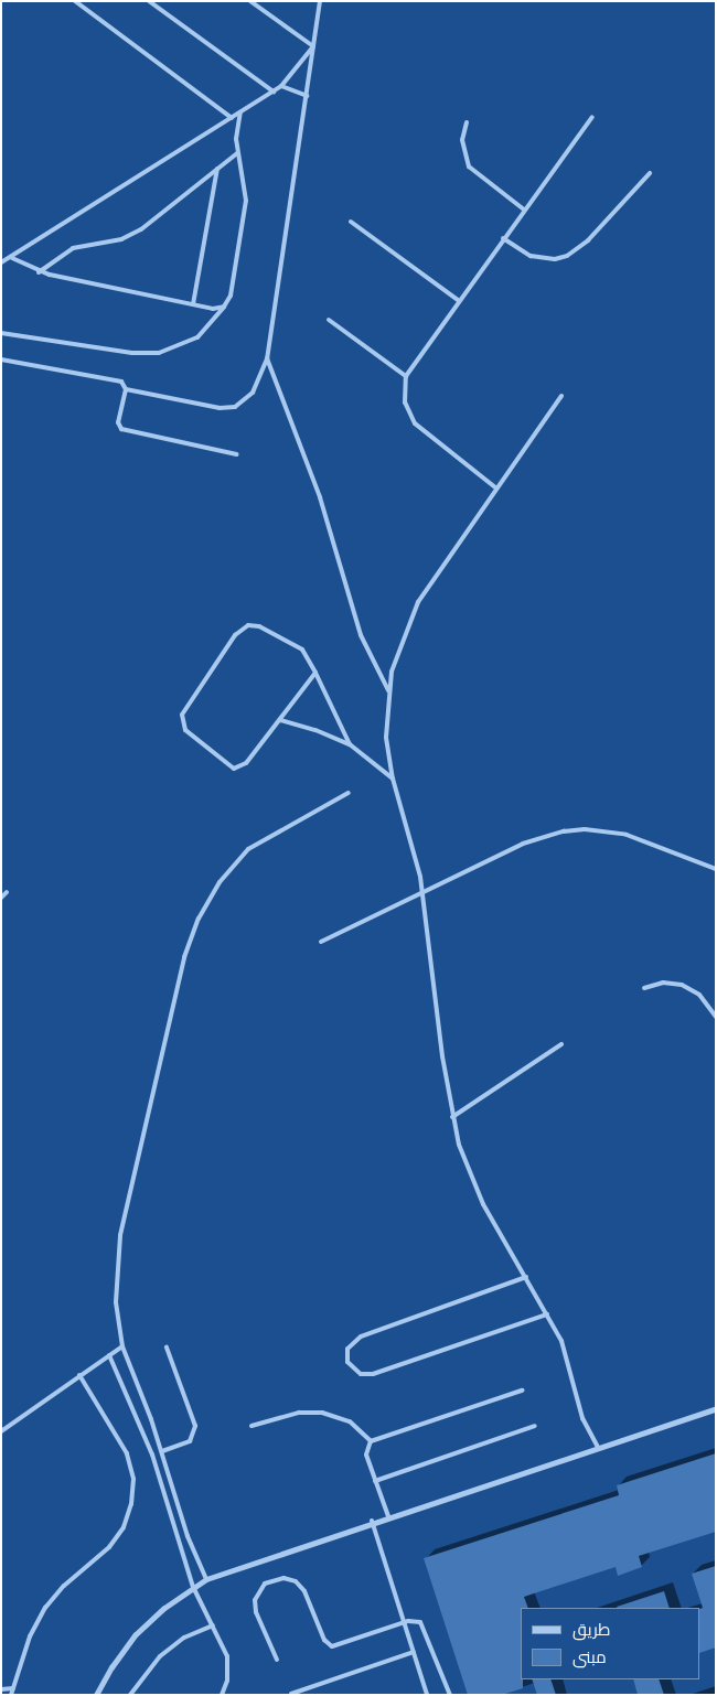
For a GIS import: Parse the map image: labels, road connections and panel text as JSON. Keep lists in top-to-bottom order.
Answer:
{
  "legend": ["طريق", "مبنى"]
}
